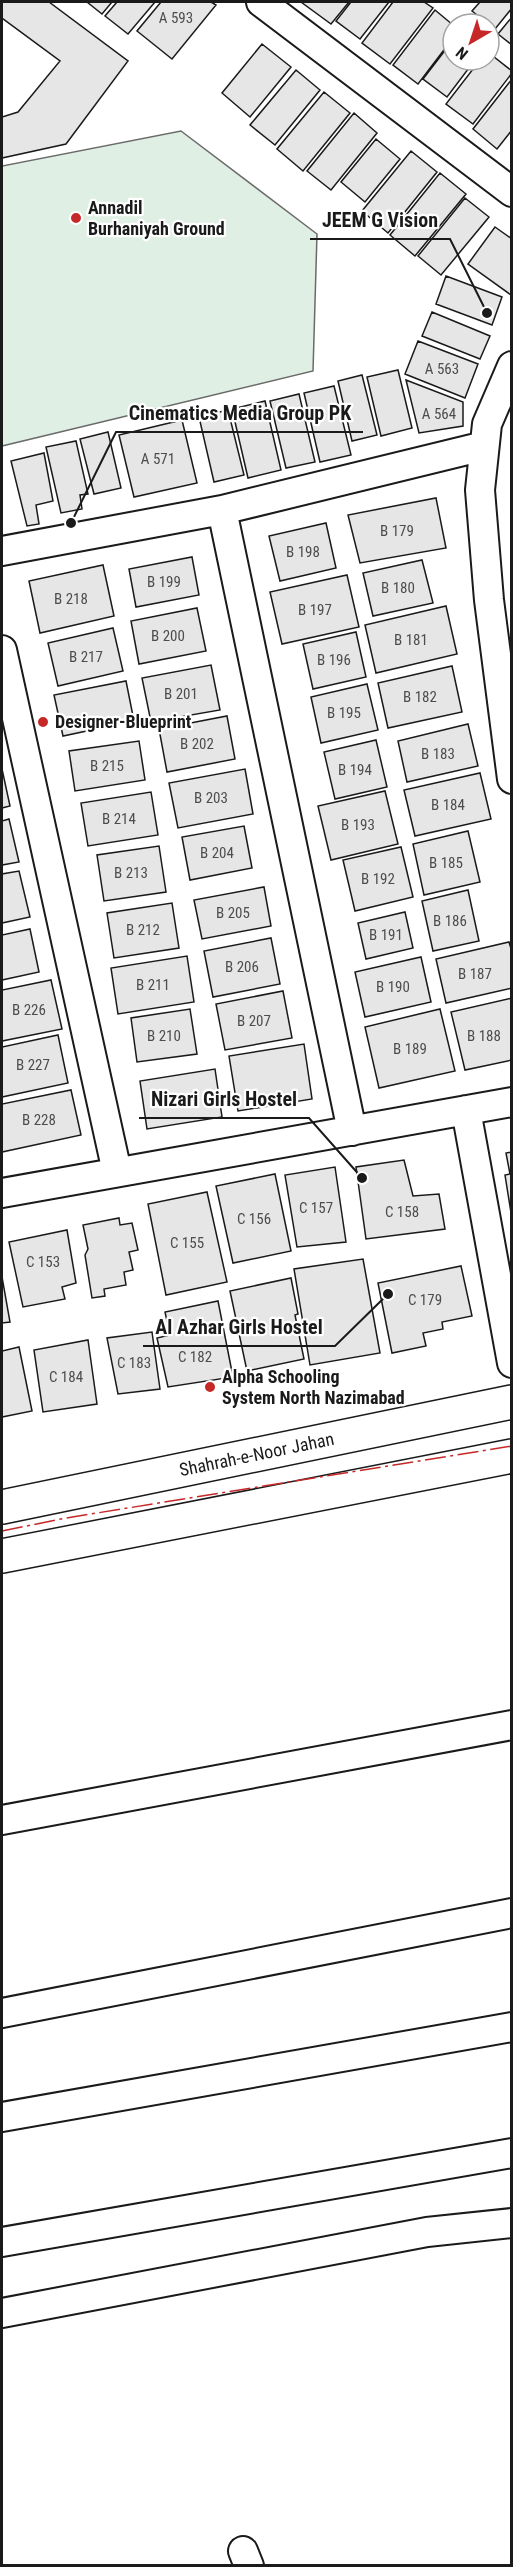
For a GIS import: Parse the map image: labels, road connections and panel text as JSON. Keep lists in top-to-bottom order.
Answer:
{
  "streets": {
    "main road": ["Shahrah-e-Noor Jahan"]
  },
  "places": [
    "Annadil Burhaniyah Ground",
    "JEEM G Vision",
    "Cinematics Media Group PK",
    "Designer-Blueprint",
    "Nizari Girls Hostel",
    "Al Azhar Girls Hostel",
    "Alpha Schooling System North Nazimabad"
  ],
  "house_numbers": [
    "A 593",
    "A 563",
    "A 564",
    "A 571",
    "B 179",
    "B 198",
    "B 199",
    "B 180",
    "B 218",
    "B 197",
    "B 200",
    "B 181",
    "B 217",
    "B 196",
    "B 201",
    "B 182",
    "B 195",
    "B 202",
    "B 183",
    "B 215",
    "B 194",
    "B 203",
    "B 184",
    "B 214",
    "B 193",
    "B 204",
    "B 185",
    "B 213",
    "B 192",
    "B 205",
    "B 186",
    "B 212",
    "B 191",
    "B 206",
    "B 187",
    "B 211",
    "B 190",
    "B 226",
    "B 207",
    "B 210",
    "B 188",
    "B 189",
    "B 227",
    "B 228",
    "C 157",
    "C 158",
    "C 156",
    "C 155",
    "C 153",
    "C 179",
    "C 182",
    "C 183",
    "C 184"
  ],
  "north": "bottom left"
}
